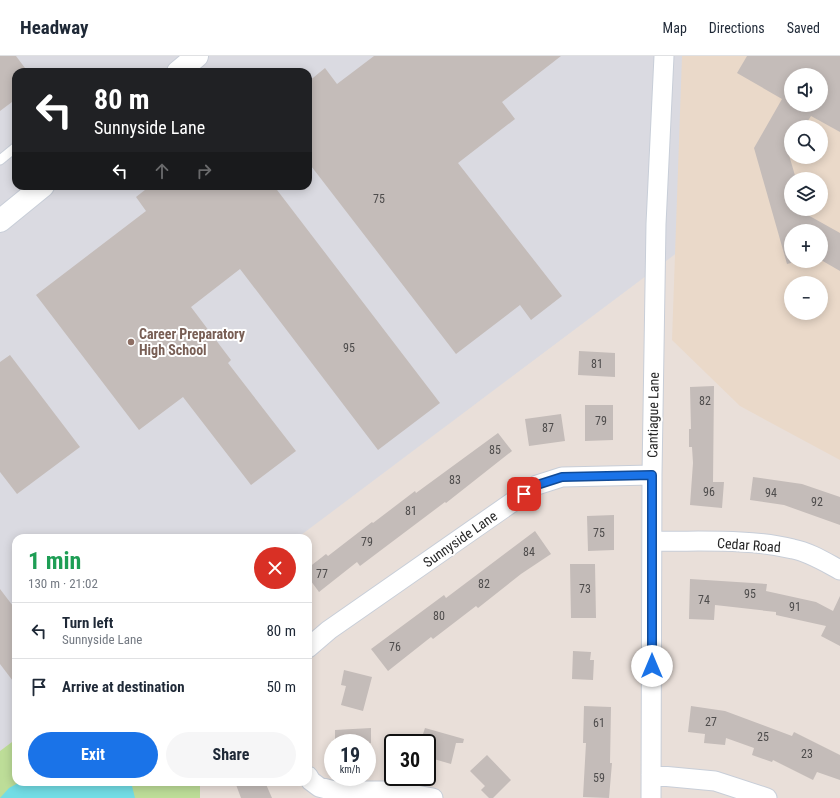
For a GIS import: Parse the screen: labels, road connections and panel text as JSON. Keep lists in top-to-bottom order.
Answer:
{
  "streets": {
    "street": ["Cantiague Lane", "Sunnyside Lane", "Cedar Road"]
  },
  "crossings": [
    ["Cantiague Lane", "Sunnyside Lane"],
    ["Cantiague Lane", "Cedar Road"]
  ],
  "places": ["Career Preparatory High School"],
  "house_numbers": [
    "75",
    "95",
    "81",
    "82",
    "79",
    "87",
    "85",
    "83",
    "96",
    "94",
    "92",
    "81",
    "75",
    "79",
    "84",
    "77",
    "82",
    "73",
    "95",
    "74",
    "91",
    "80",
    "76",
    "27",
    "61",
    "25",
    "23",
    "59"
  ],
  "page": {
    "header": "Headway",
    "nav": ["Map", "Directions", "Saved"],
    "map_buttons": ["+", "−"],
    "turn": ["80 m", "Sunnyside Lane"],
    "heading": ["1 min", "130 m · 21:02"],
    "list": [
      {
        "name": "Turn left",
        "note": "Sunnyside Lane",
        "value": "80 m"
      },
      {
        "name": "Arrive at destination",
        "value": "50 m"
      }
    ],
    "buttons": ["Exit", "Share"],
    "speed": "19 km/h",
    "limit": "30"
  }
}
